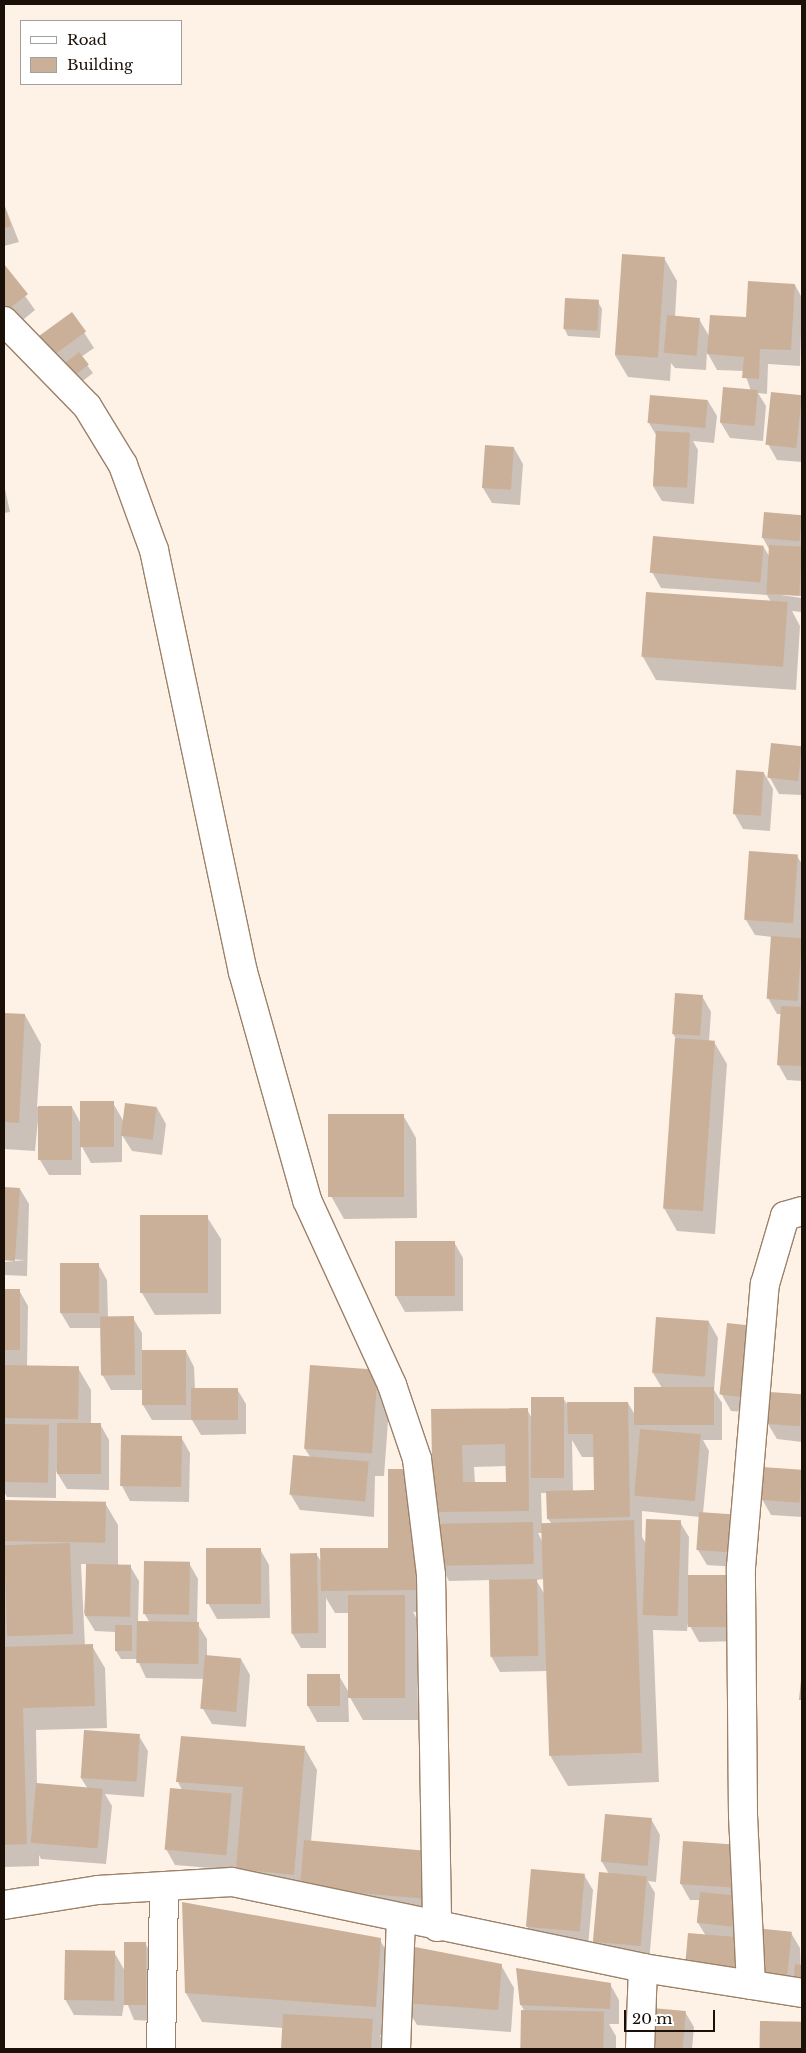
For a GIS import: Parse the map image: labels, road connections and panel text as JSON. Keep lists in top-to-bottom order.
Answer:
{
  "legend": ["Road", "Building"],
  "scale_bar": "20 m"
}
